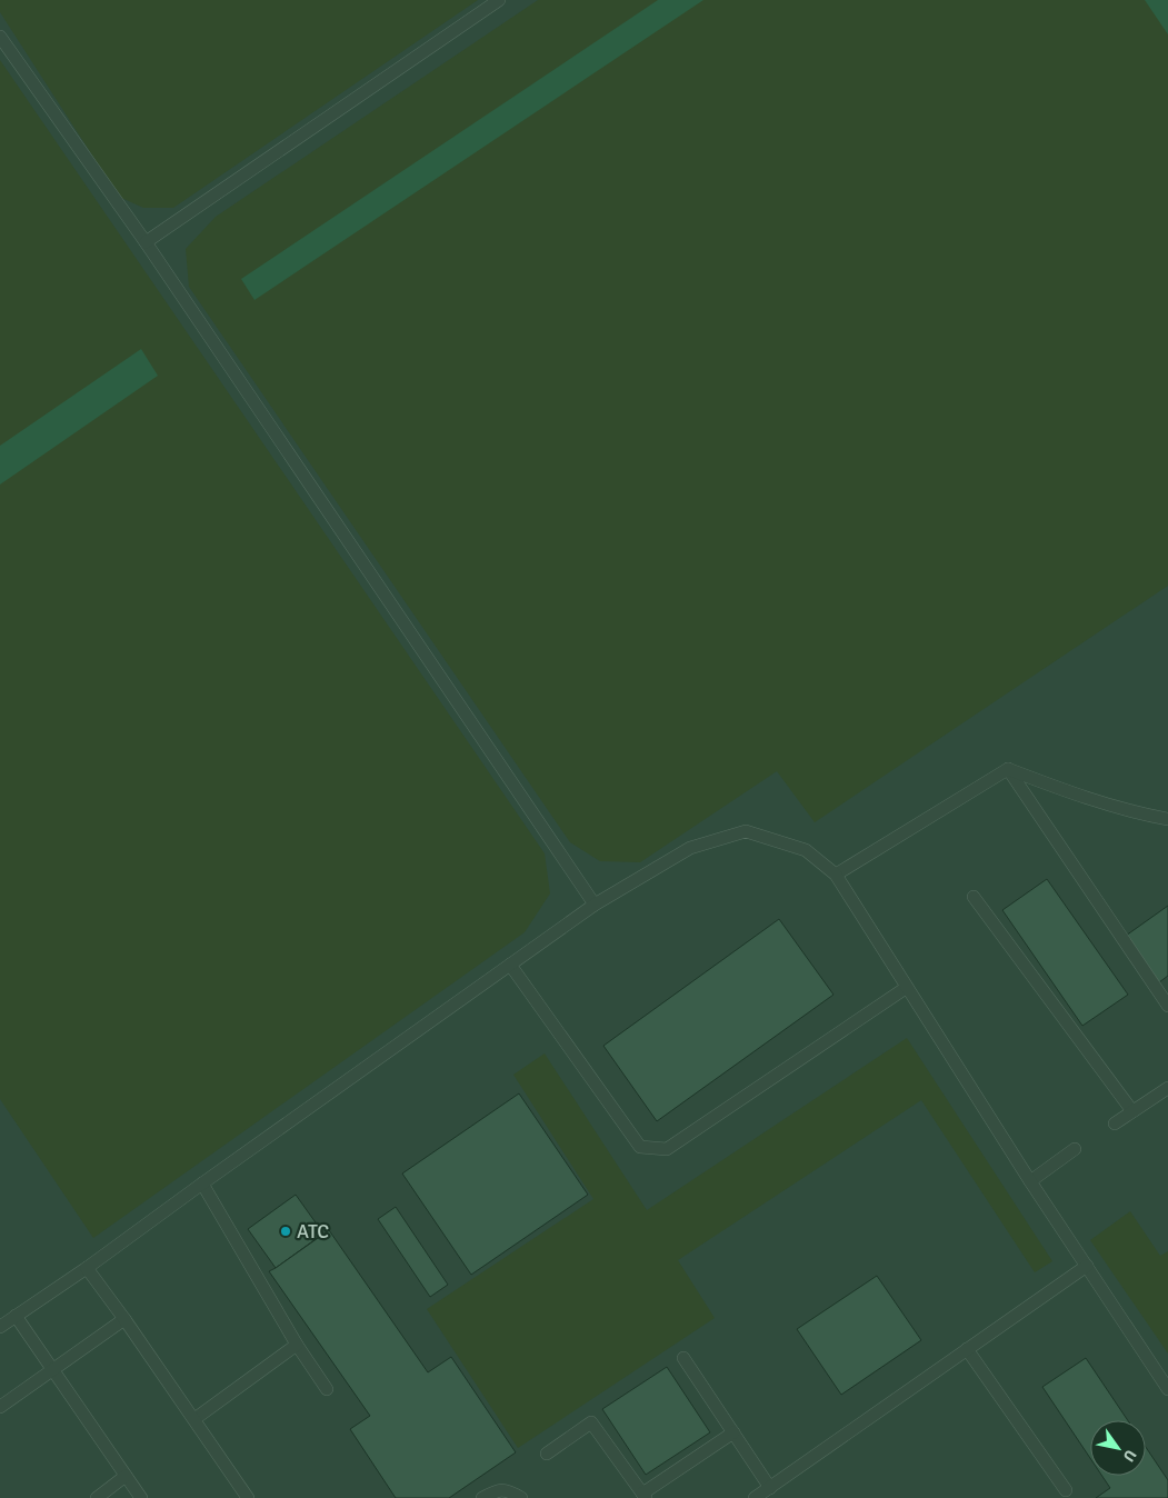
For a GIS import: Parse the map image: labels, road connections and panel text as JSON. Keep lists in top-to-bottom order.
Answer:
{
  "places": ["ATC"],
  "north": "bottom right"
}
